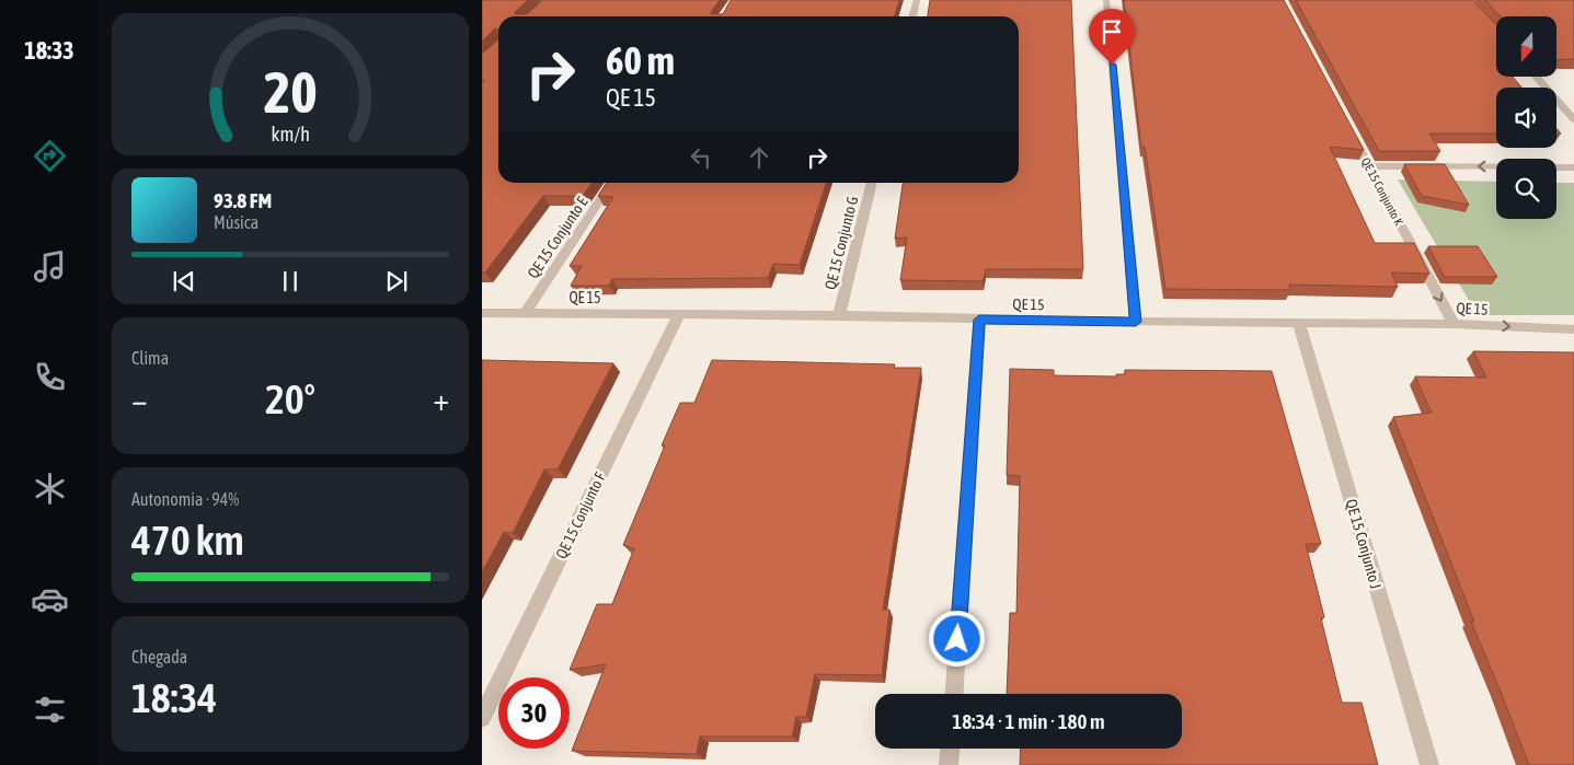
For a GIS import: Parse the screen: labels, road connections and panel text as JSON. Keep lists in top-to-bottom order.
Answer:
{
  "streets": {
    "street": [
      "QE 15 Conjunto K",
      "QE 15 Conjunto E",
      "QE 15 Conjunto G",
      "QE 15",
      "QE 15 Conjunto F",
      "QE 15 Conjunto J"
    ]
  },
  "crossings": [
    ["QE 15 Conjunto K", "QE 15"],
    ["QE 15 Conjunto E", "QE 15"],
    ["QE 15 Conjunto G", "QE 15"],
    ["QE 15", "QE 15 Conjunto F"],
    ["QE 15", "QE 15 Conjunto J"]
  ],
  "one_way": ["QE 15 Conjunto K"],
  "north": "bottom",
  "page": {
    "tabs": "18:33",
    "turn": ["60 m", "QE 15"],
    "song": ["93.8 FM", "Música"],
    "tile": [
      "Clima",
      ["Autonomia · 94%", "470 km"],
      ["Chegada", "18:34"]
    ],
    "heat": ["−", "20°", "+"],
    "limit": "30",
    "trip": "18:34 · 1 min · 180 m",
    "gauge": ["20", "km/h"]
  }
}
